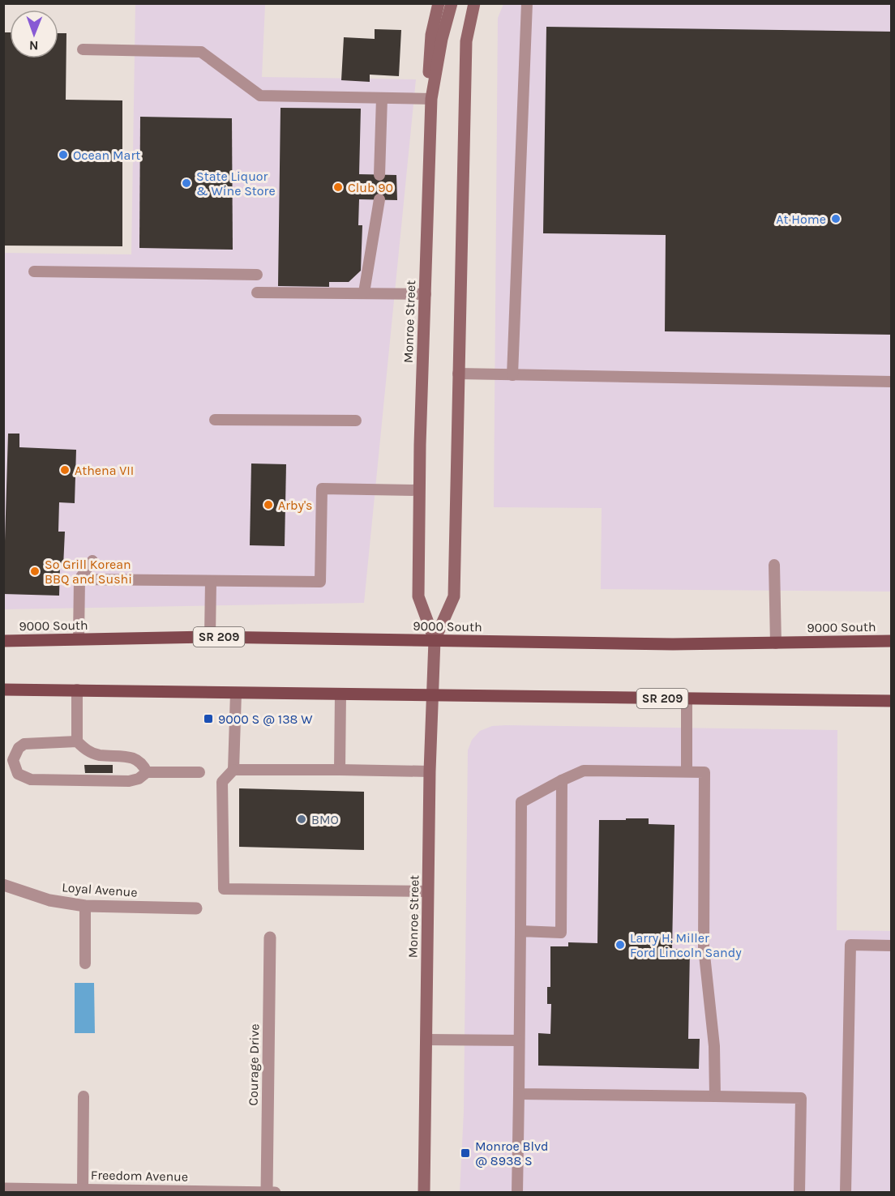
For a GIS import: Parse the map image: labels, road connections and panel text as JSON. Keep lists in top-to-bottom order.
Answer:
{
  "streets": {
    "main road": ["9000 South", "SR 209"],
    "street": [
      "Monroe Street",
      "Loyal Avenue",
      "Courage Drive",
      "Freedom Avenue"
    ]
  },
  "crossings": [
    ["Monroe Street", "9000 South"],
    ["Monroe Street", "SR 209"],
    ["Courage Drive", "Freedom Avenue"]
  ],
  "places": {
    "other": [
      "Ocean Mart",
      "State Liquor & Wine Store",
      "Club 90",
      "At Home",
      "Athena VII",
      "Arby's",
      "So Grill Korean BBQ and Sushi",
      "BMO",
      "Larry H. Miller Ford Lincoln Sandy"
    ],
    "transit": ["9000 S @ 138 W", "Monroe Blvd @ 8938 S"]
  },
  "north": "bottom"
}
